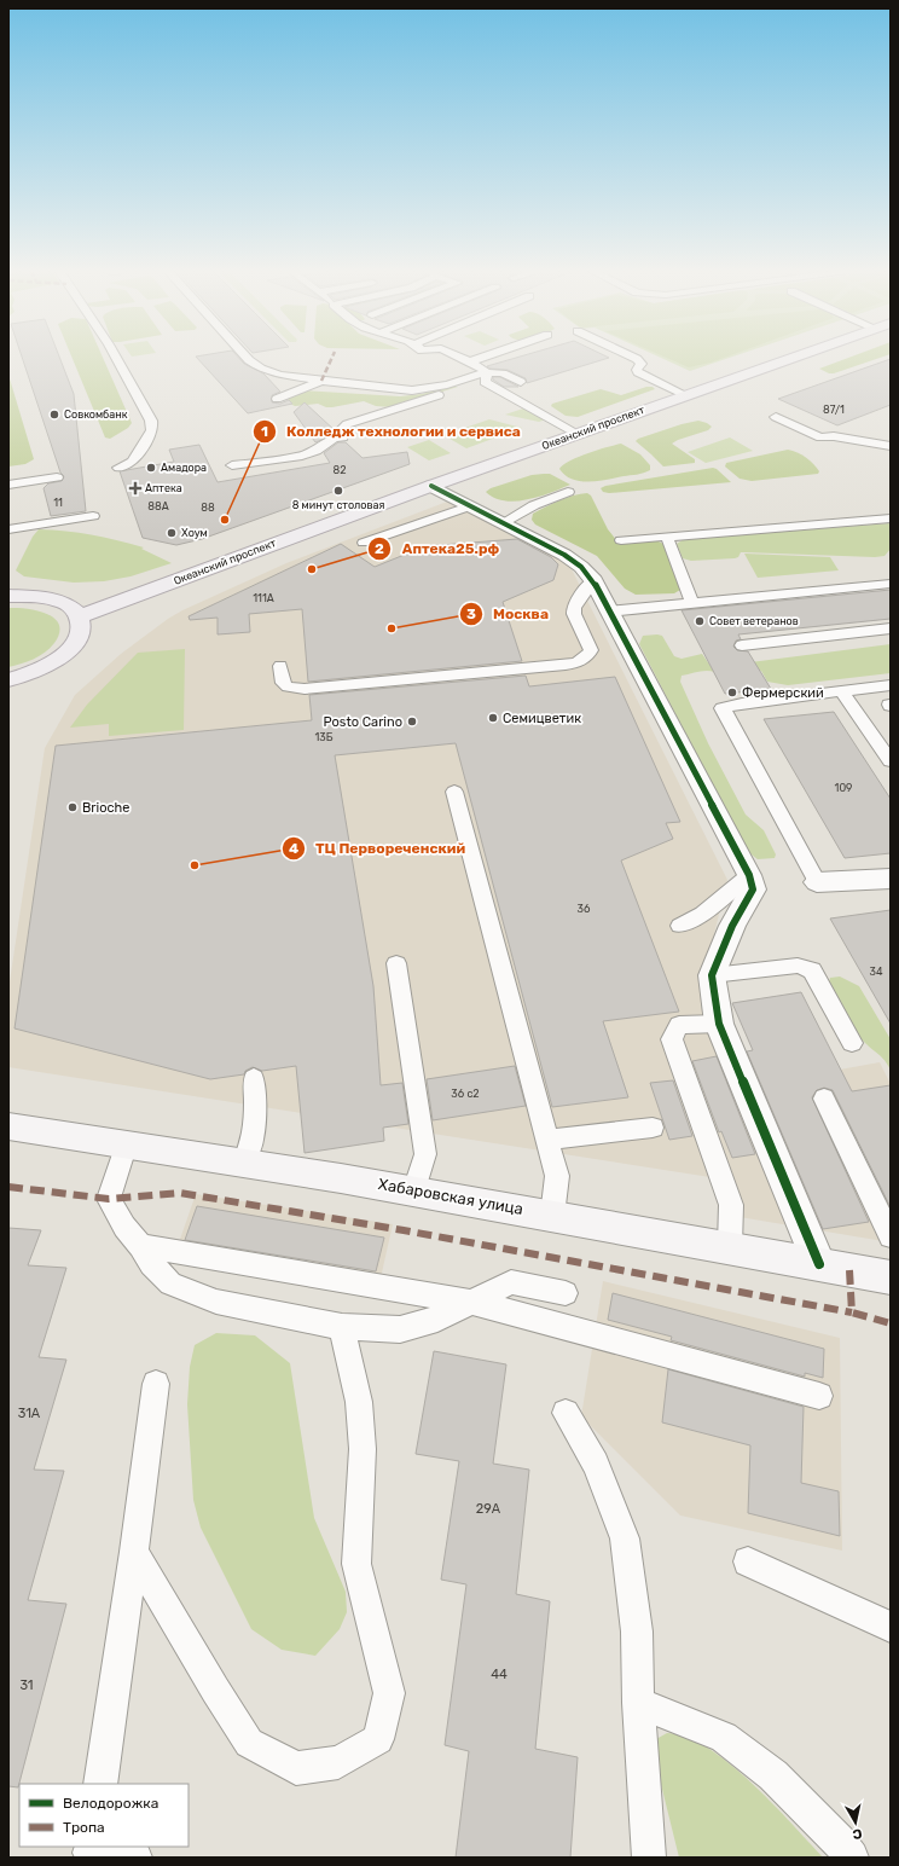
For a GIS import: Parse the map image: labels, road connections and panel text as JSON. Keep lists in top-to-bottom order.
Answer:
{
  "streets": {
    "main road": ["Океанский проспект", "Хабаровская улица"]
  },
  "places": {
    "other": [
      "Совкомбанк",
      "Амадора",
      "8 минут столовая",
      "Колледж технологии и сервиса",
      "Хоум",
      "Аптека25.рф",
      "Совет ветеранов",
      "Москва",
      "Фермерский",
      "Семицветик",
      "Posto Carino",
      "Brioche",
      "ТЦ Первореченский"
    ],
    "health": ["Аптека"]
  },
  "house_numbers": [
    "87/1",
    "82",
    "11",
    "88А",
    "88",
    "111А",
    "13Б",
    "109",
    "36",
    "34",
    "36 с2",
    "31А",
    "29А",
    "44",
    "31"
  ],
  "legend": ["Велодорожка", "Тропа"],
  "north": "bottom"
}
